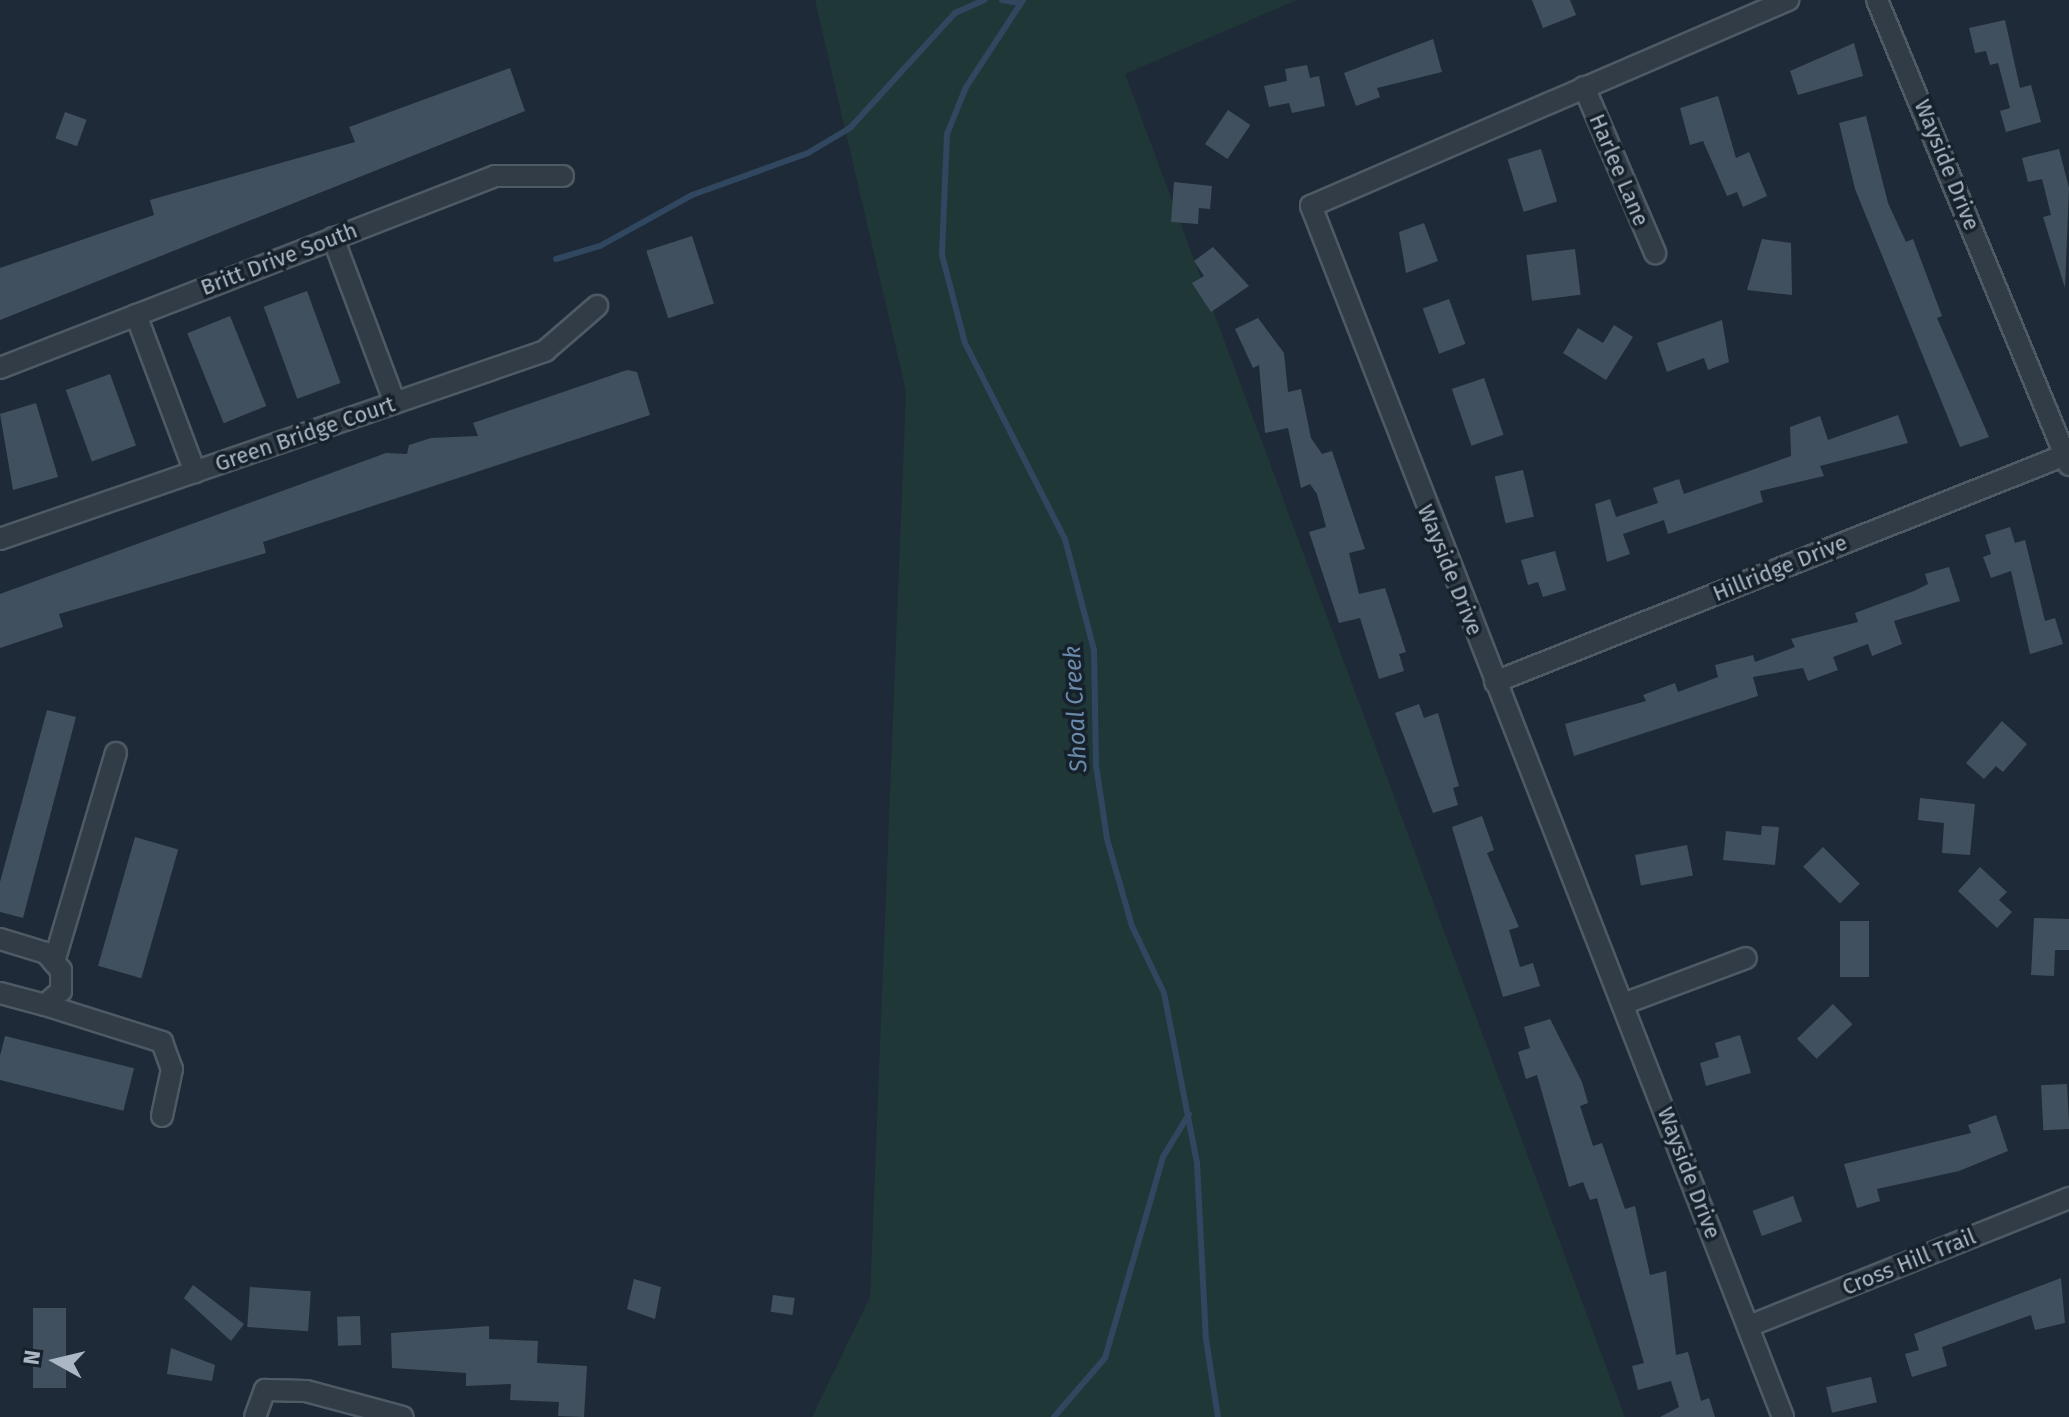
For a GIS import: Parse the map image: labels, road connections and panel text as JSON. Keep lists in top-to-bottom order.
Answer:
{
  "streets": {
    "street": [
      "Wayside Drive",
      "Harlee Lane",
      "Britt Drive South",
      "Green Bridge Court",
      "Hillridge Drive",
      "Cross Hill Trail"
    ]
  },
  "crossings": [
    ["Wayside Drive", "Harlee Lane"],
    ["Wayside Drive", "Hillridge Drive"],
    ["Wayside Drive", "Cross Hill Trail"]
  ],
  "water": ["Shoal Creek"],
  "north": "left"
}
